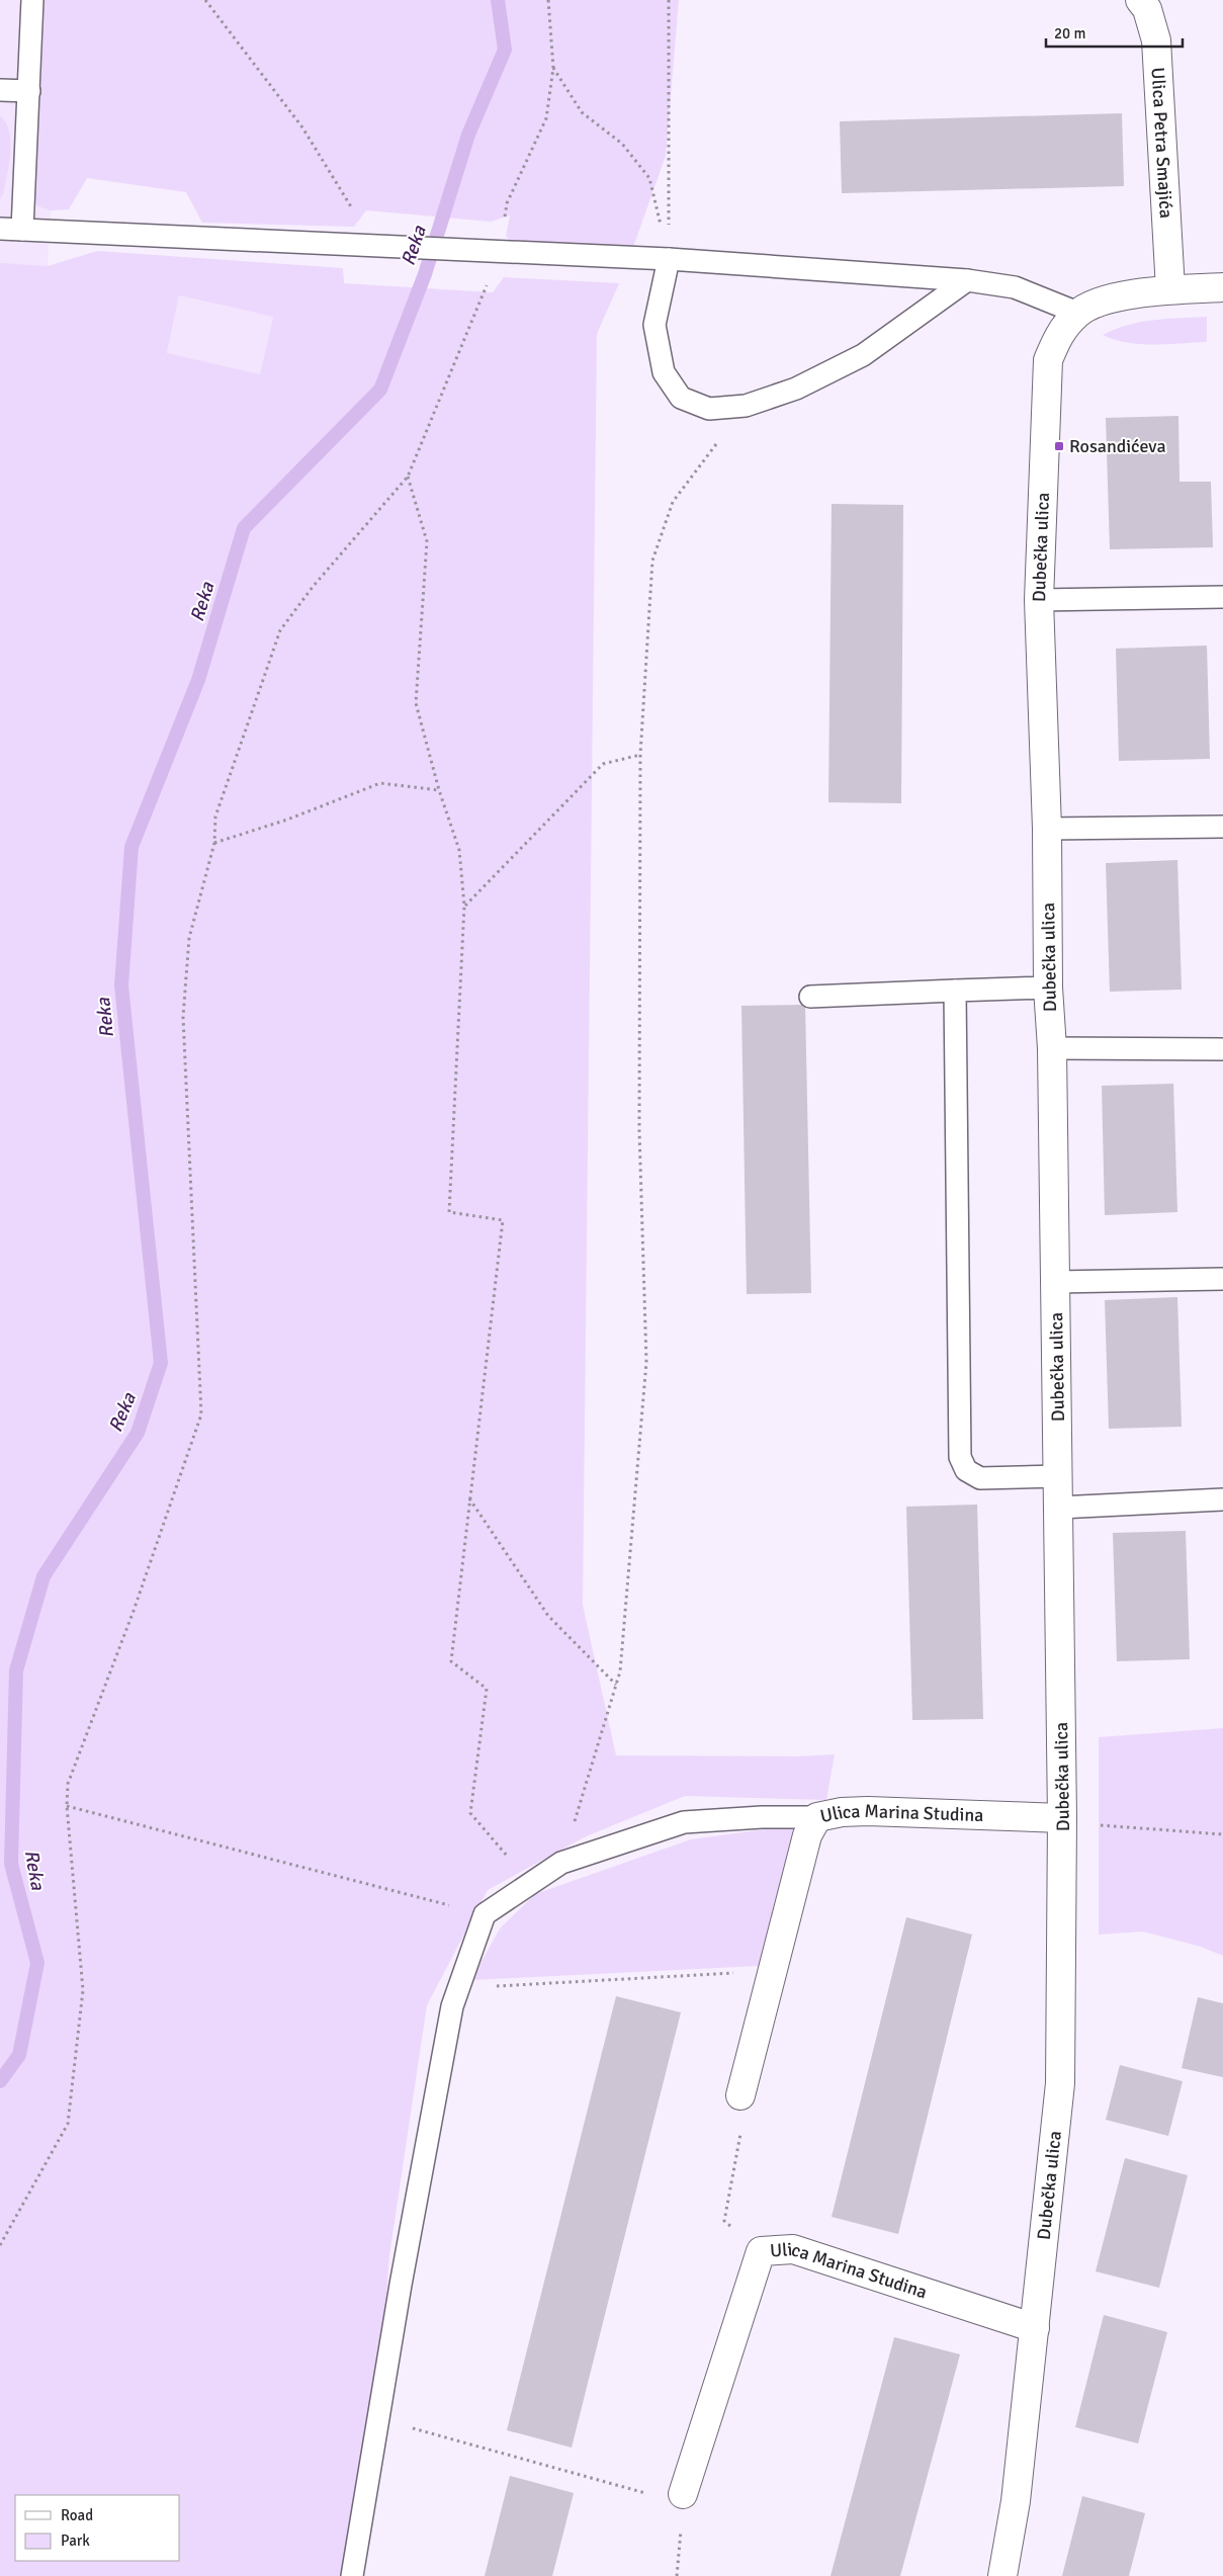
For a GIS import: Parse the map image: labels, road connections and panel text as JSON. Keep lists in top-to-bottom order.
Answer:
{
  "streets": {
    "street": ["Ulica Petra Smajića", "Dubečka ulica", "Ulica Marina Studina"]
  },
  "crossings": [
    ["Ulica Petra Smajića", "Dubečka ulica"],
    ["Dubečka ulica", "Ulica Marina Studina"]
  ],
  "water": ["Reka"],
  "places": {
    "transit": ["Rosandićeva"]
  },
  "legend": ["Road", "Park"],
  "scale_bar": "20 m"
}
